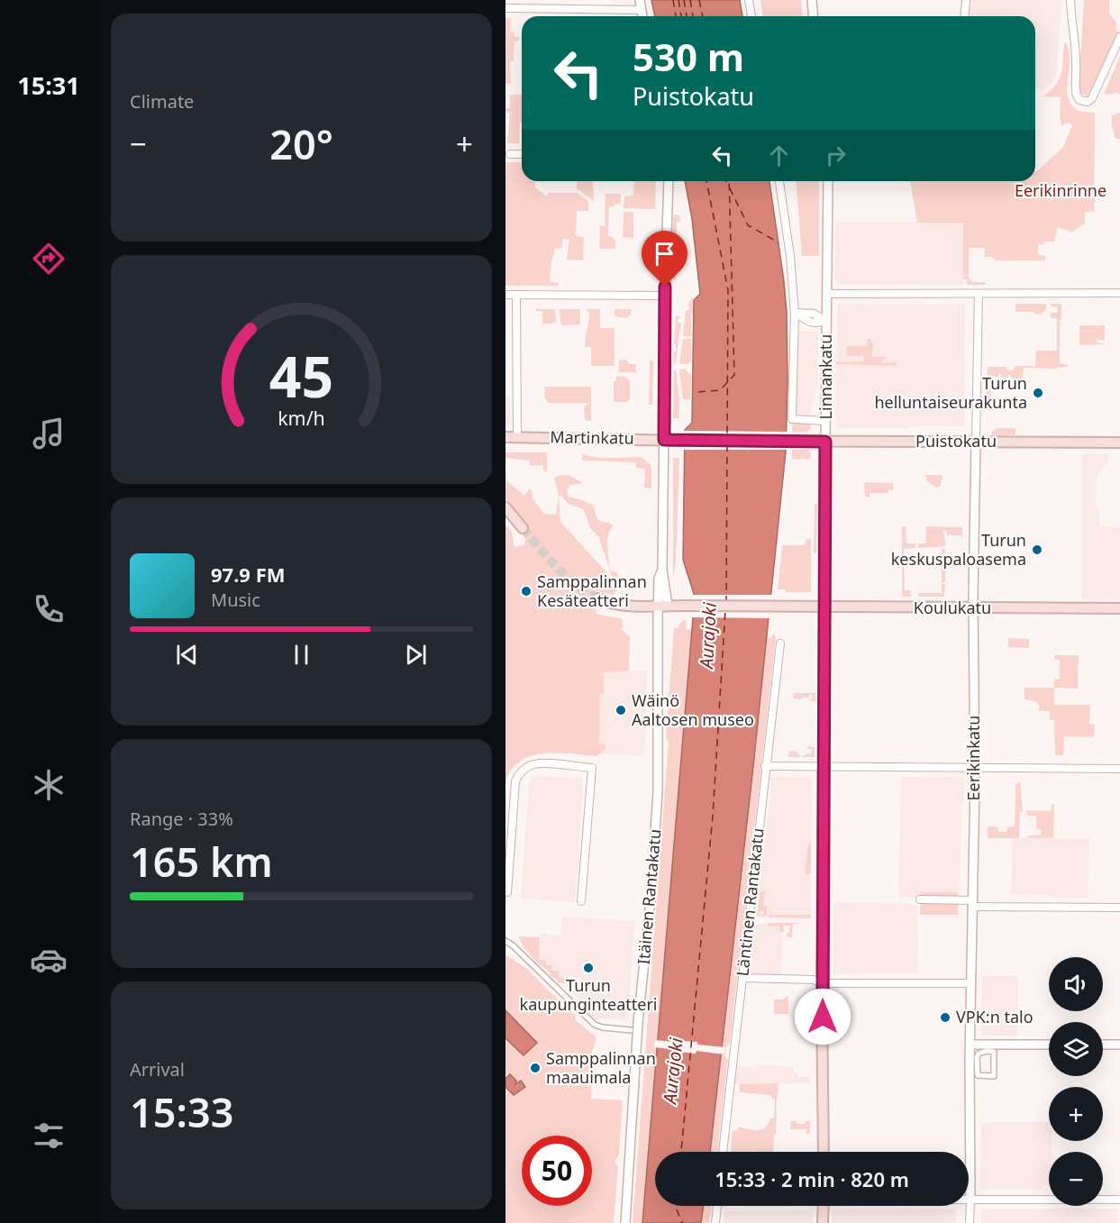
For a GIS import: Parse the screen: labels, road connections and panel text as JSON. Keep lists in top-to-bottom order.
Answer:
{
  "streets": {
    "main road": [
      "Linnankatu",
      "Martinkatu",
      "Puistokatu",
      "Koulukatu"
    ],
    "street": ["Eerikinkatu", "Itäinen Rantakatu", "Läntinen Rantakatu"]
  },
  "crossings": [
    ["Linnankatu", "Puistokatu"],
    ["Linnankatu", "Koulukatu"],
    ["Martinkatu", "Puistokatu"],
    ["Martinkatu", "Itäinen Rantakatu"],
    ["Puistokatu", "Eerikinkatu"],
    ["Koulukatu", "Eerikinkatu"],
    ["Koulukatu", "Itäinen Rantakatu"]
  ],
  "water": ["Aurajoki"],
  "parks": ["Eerikinrinne"],
  "places": [
    "Turun helluntaiseurakunta",
    "Turun keskuspaloasema",
    "Samppalinnan Kesäteatteri",
    "Wäinö Aaltosen museo",
    "Turun kaupunginteatteri",
    "VPK:n talo",
    "Samppalinnan maauimala"
  ],
  "page": {
    "tabs": "15:31",
    "tile": [
      "Climate",
      ["Range · 33%", "165 km"],
      ["Arrival", "15:33"]
    ],
    "turn": ["530 m", "Puistokatu"],
    "heat": ["−", "20°", "+"],
    "song": ["97.9 FM", "Music"],
    "map_buttons": ["+", "−"],
    "limit": "50",
    "trip": "15:33 · 2 min · 820 m",
    "gauge": ["45", "km/h"]
  }
}
